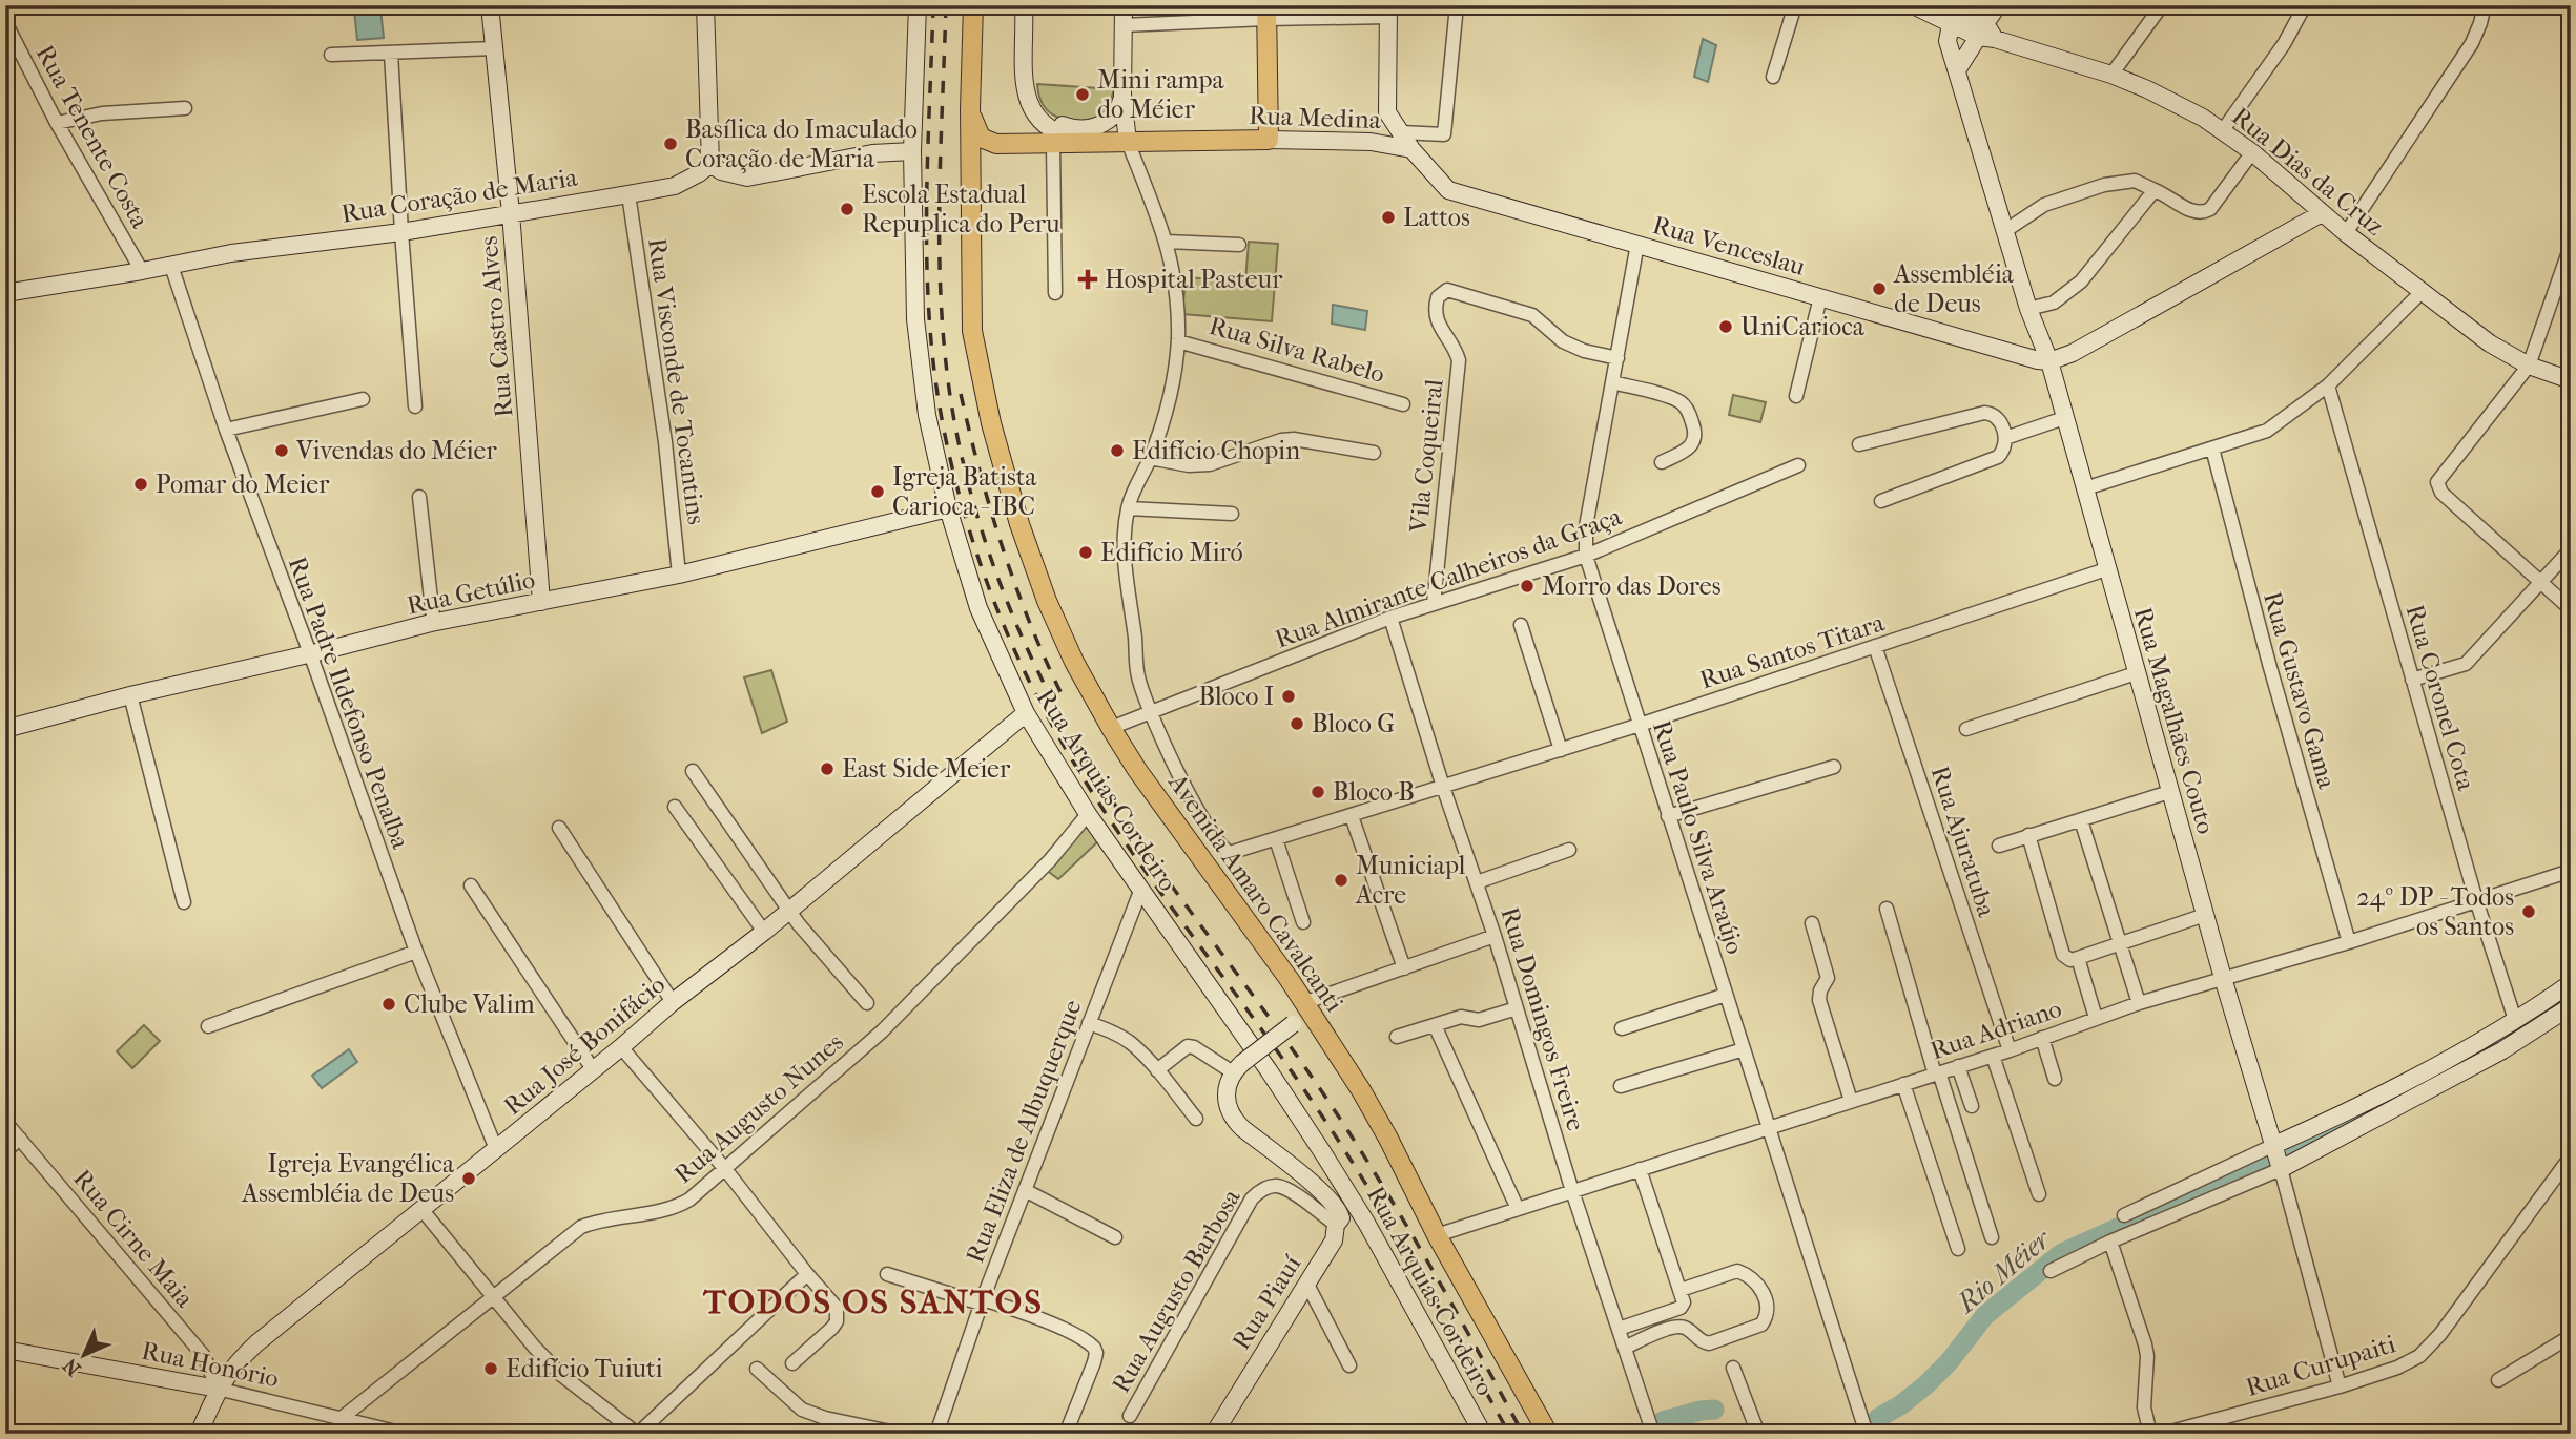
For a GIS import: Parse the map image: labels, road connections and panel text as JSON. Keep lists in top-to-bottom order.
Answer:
{
  "streets": {
    "main road": ["Rua Medina", "Avenida Amaro Cavalcanti"],
    "street": [
      "Rua Tenente Costa",
      "Rua Dias da Cruz",
      "Rua Coração de Maria",
      "Rua Venceslau",
      "Rua Castro Alves",
      "Rua Silva Rabelo",
      "Rua Visconde de Tocantins",
      "Vila Coqueiral",
      "Rua Almirante Calheiros da Graça",
      "Rua Getúlio",
      "Rua Santos Titara",
      "Rua Gustavo Gama",
      "Rua Coronel Cota",
      "Rua Padre Ildefonso Penalba",
      "Rua Magalhães Couto",
      "Rua Arquias Cordeiro",
      "Rua Paulo Silva Araújo",
      "Rua Ajuratuba",
      "Rua Domingos Freire",
      "Rua Adriano",
      "Rua José Bonifácio",
      "Rua Augusto Nunes",
      "Rua Eliza de Albuquerque",
      "Rua Cirne Maia",
      "Rua Augusto Barbosa",
      "Rua Piauí",
      "Rua Honório",
      "Rua Curupaiti"
    ]
  },
  "crossings": [
    ["Rua Medina", "Rua Venceslau"],
    ["Rua Medina", "Rua Silva Rabelo"],
    ["Rua Tenente Costa", "Rua Coração de Maria"],
    ["Rua Dias da Cruz", "Rua Magalhães Couto"],
    ["Rua Coração de Maria", "Rua Castro Alves"],
    ["Rua Coração de Maria", "Rua Visconde de Tocantins"],
    ["Rua Coração de Maria", "Rua Padre Ildefonso Penalba"],
    ["Rua Venceslau", "Rua Magalhães Couto"],
    ["Rua Venceslau", "Rua Paulo Silva Araújo"],
    ["Rua Castro Alves", "Rua Getúlio"],
    ["Rua Silva Rabelo", "Rua Almirante Calheiros da Graça"],
    ["Rua Silva Rabelo", "Rua Santos Titara"],
    ["Rua Visconde de Tocantins", "Rua Getúlio"],
    ["Vila Coqueiral", "Rua Almirante Calheiros da Graça"],
    ["Vila Coqueiral", "Rua Paulo Silva Araújo"],
    ["Rua Almirante Calheiros da Graça", "Rua Paulo Silva Araújo"],
    ["Rua Almirante Calheiros da Graça", "Avenida Amaro Cavalcanti"],
    ["Rua Almirante Calheiros da Graça", "Rua Domingos Freire"],
    ["Rua Getúlio", "Rua Padre Ildefonso Penalba"],
    ["Rua Getúlio", "Rua Arquias Cordeiro"],
    ["Rua Santos Titara", "Rua Magalhães Couto"],
    ["Rua Santos Titara", "Rua Paulo Silva Araújo"],
    ["Rua Santos Titara", "Rua Ajuratuba"],
    ["Rua Santos Titara", "Rua Domingos Freire"],
    ["Rua Gustavo Gama", "Rua Adriano"],
    ["Rua Coronel Cota", "Rua Adriano"],
    ["Rua Padre Ildefonso Penalba", "Rua José Bonifácio"],
    ["Rua Magalhães Couto", "Rua Adriano"],
    ["Rua Magalhães Couto", "Rua Curupaiti"],
    ["Rua Arquias Cordeiro", "Rua José Bonifácio"],
    ["Rua Arquias Cordeiro", "Rua Augusto Nunes"],
    ["Rua Arquias Cordeiro", "Rua Eliza de Albuquerque"],
    ["Rua Paulo Silva Araújo", "Rua Adriano"],
    ["Rua Ajuratuba", "Rua Adriano"],
    ["Avenida Amaro Cavalcanti", "Rua Adriano"],
    ["Rua Domingos Freire", "Rua Adriano"],
    ["Rua José Bonifácio", "Rua Cirne Maia"],
    ["Rua José Bonifácio", "Rua Honório"],
    ["Rua Augusto Nunes", "Rua Honório"],
    ["Rua Cirne Maia", "Rua Honório"],
    ["Rua Augusto Barbosa", "Rua Piauí"]
  ],
  "districts": ["TODOS OS SANTOS"],
  "water": ["Rio Méier"],
  "places": {
    "other": [
      "Mini rampa do Méier",
      "Basílica do Imaculado Coração de Maria",
      "Escola Estadual Repuplica do Peru",
      "Lattos",
      "Assembléia de Deus",
      "UniCarioca",
      "Vivendas do Méier",
      "Edifício Chopin",
      "Pomar do Meier",
      "Igreja Batista Carioca - IBC",
      "Edifício Miró",
      "Morro das Dores",
      "Bloco I",
      "Bloco G",
      "East Side Meier",
      "Bloco B",
      "Municiapl Acre",
      "24º DP - Todos os Santos",
      "Clube Valim",
      "Igreja Evangélica Assembléia de Deus",
      "Edifício Tuiuti"
    ],
    "health": ["Hospital Pasteur"]
  },
  "north": "bottom left"
}
